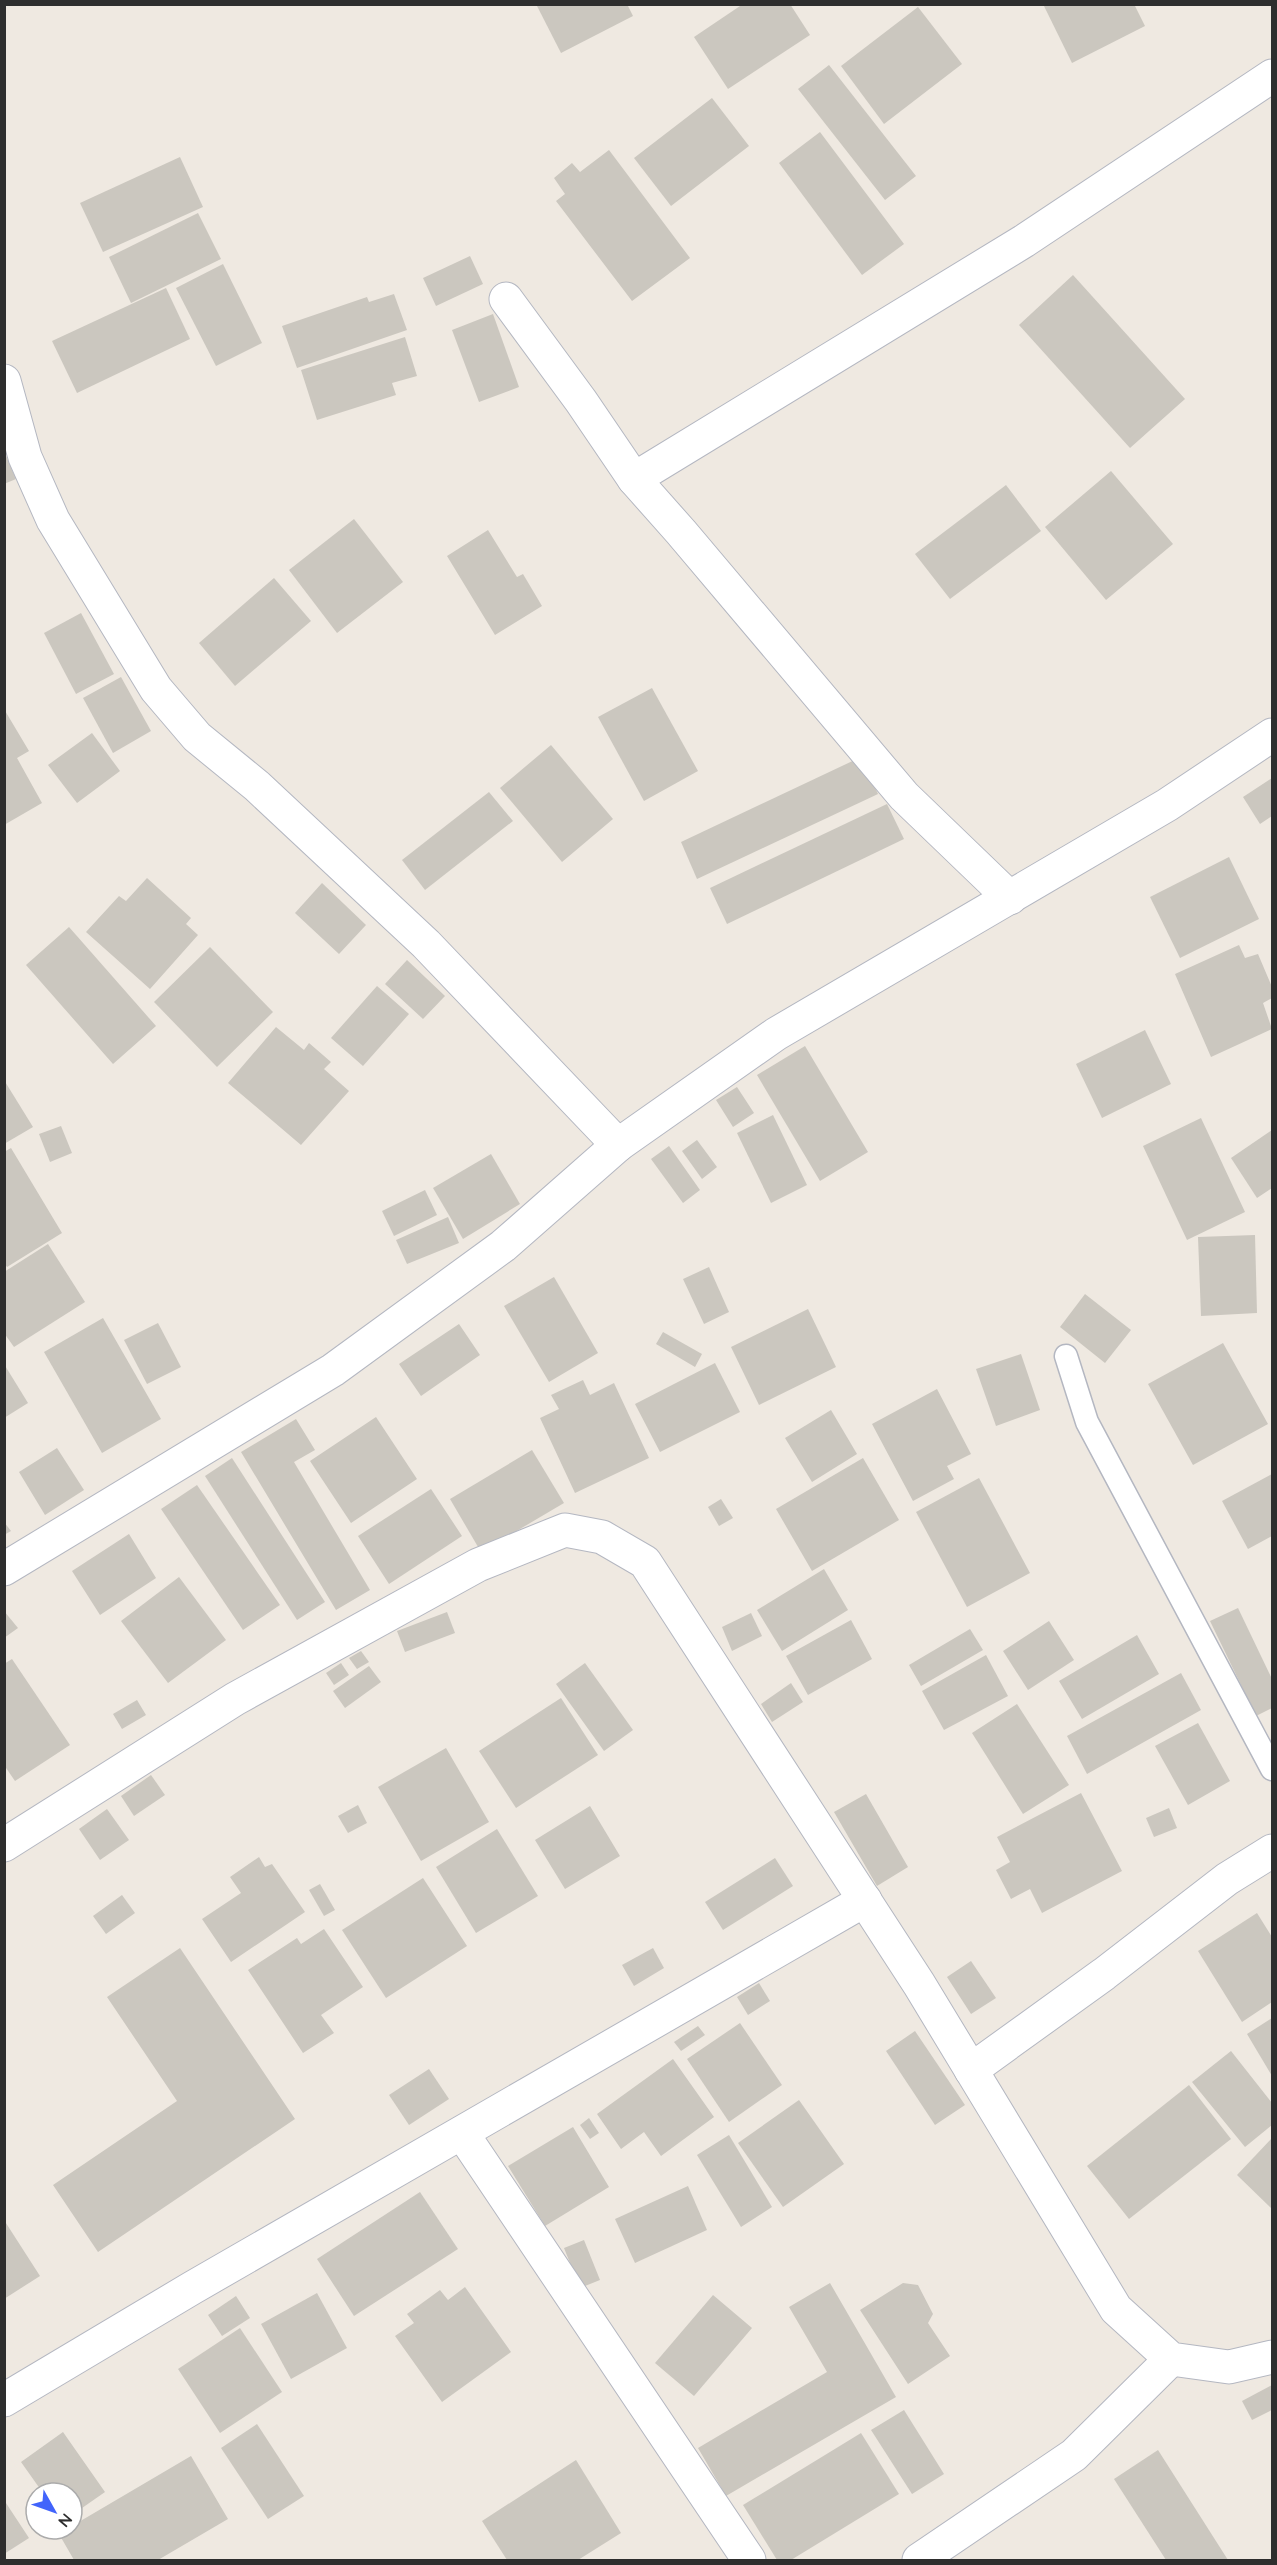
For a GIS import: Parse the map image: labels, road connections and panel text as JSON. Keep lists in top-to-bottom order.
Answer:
{
  "north": "bottom right"
}
